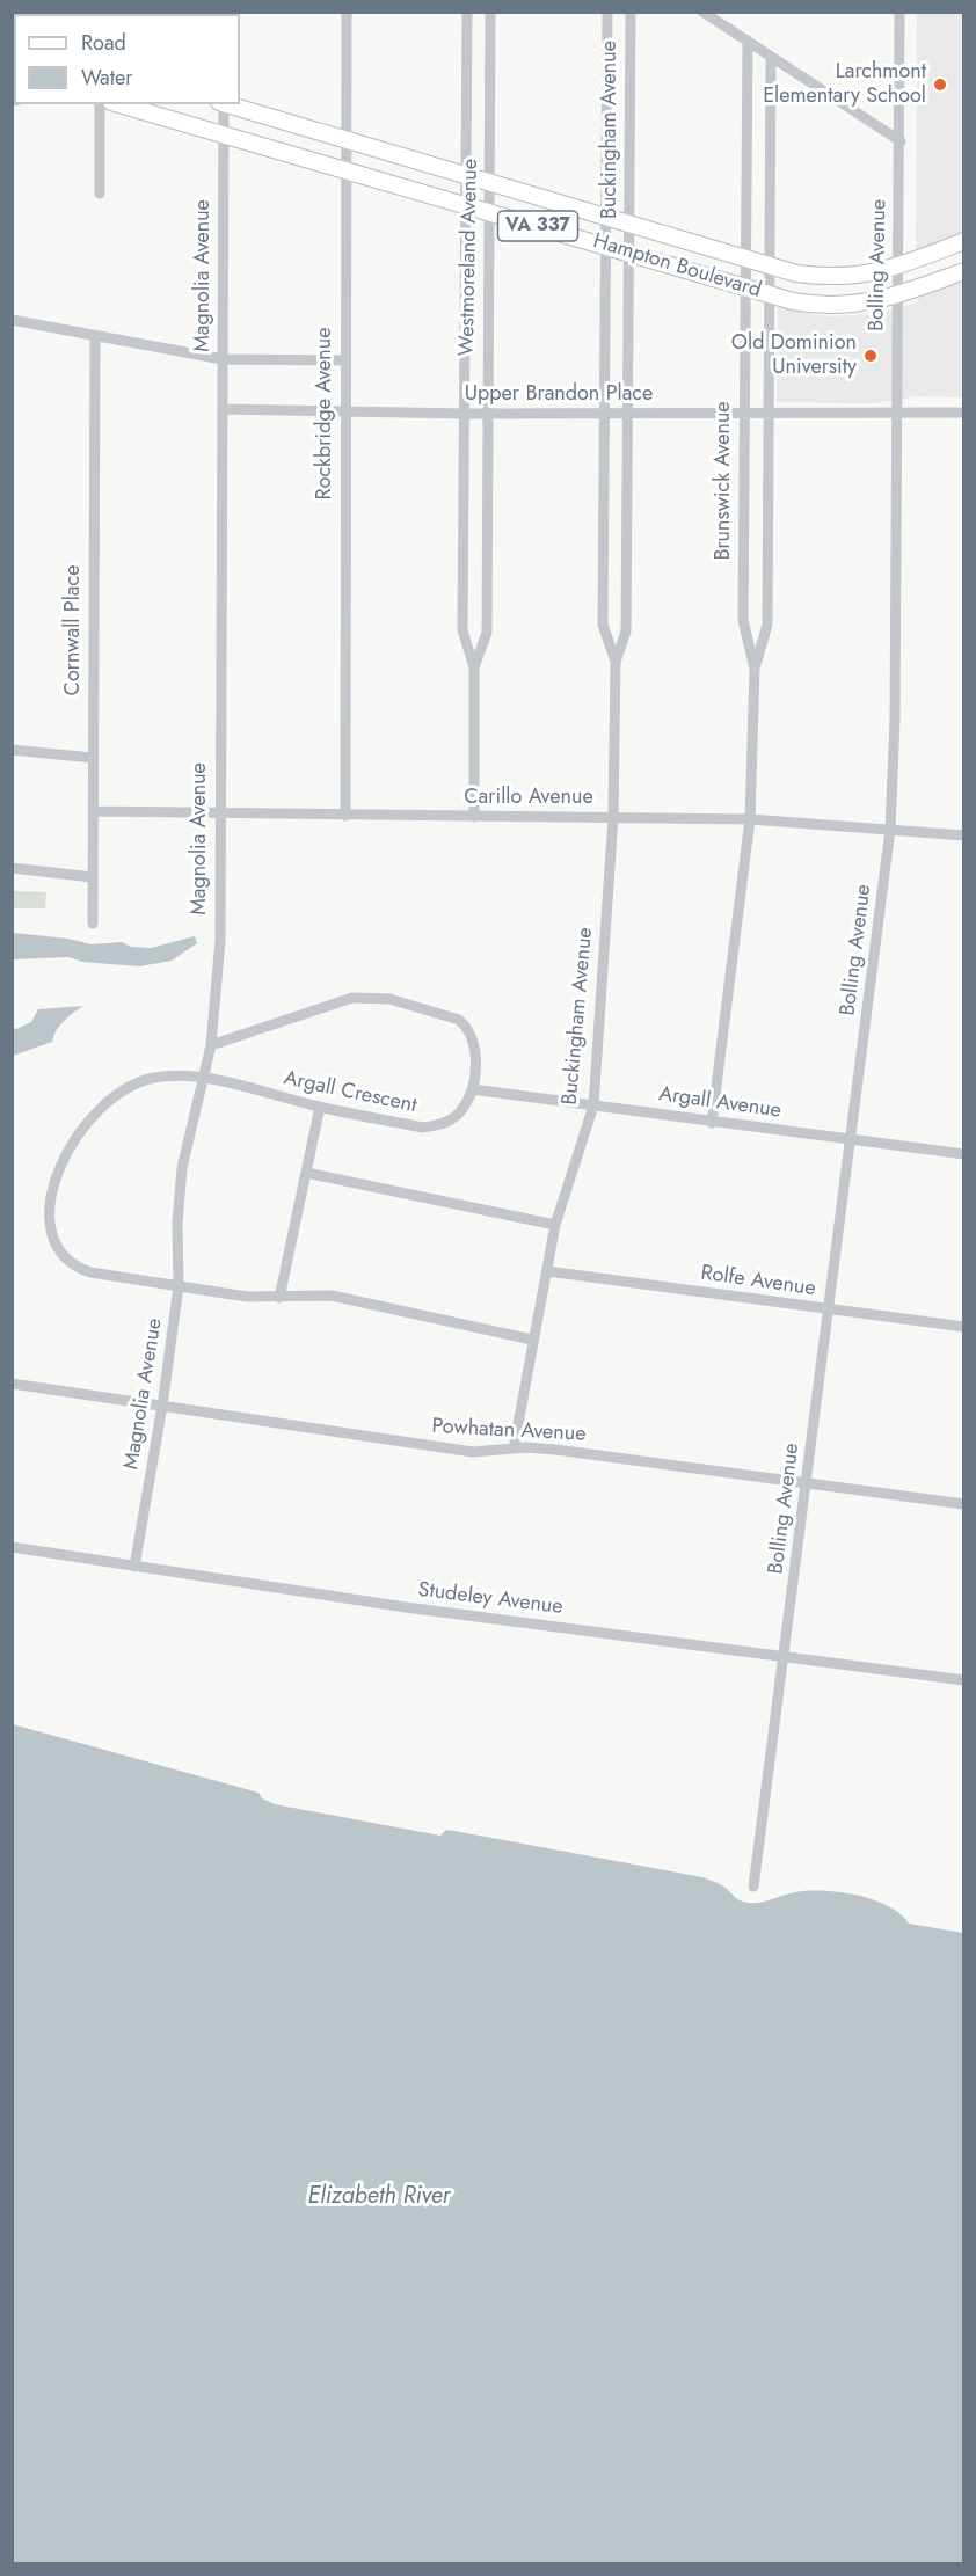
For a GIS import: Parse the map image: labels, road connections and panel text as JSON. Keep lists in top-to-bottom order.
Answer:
{
  "streets": {
    "main road": ["VA 337", "Hampton Boulevard"],
    "street": [
      "Buckingham Avenue",
      "Westmoreland Avenue",
      "Bolling Avenue",
      "Magnolia Avenue",
      "Upper Brandon Place",
      "Rockbridge Avenue",
      "Brunswick Avenue",
      "Cornwall Place",
      "Carillo Avenue",
      "Argall Crescent",
      "Argall Avenue",
      "Rolfe Avenue",
      "Powhatan Avenue",
      "Studeley Avenue"
    ]
  },
  "crossings": [
    ["Buckingham Avenue", "Hampton Boulevard"],
    ["Buckingham Avenue", "Upper Brandon Place"],
    ["Buckingham Avenue", "Carillo Avenue"],
    ["Buckingham Avenue", "Argall Avenue"],
    ["Buckingham Avenue", "Rolfe Avenue"],
    ["Buckingham Avenue", "Powhatan Avenue"],
    ["Westmoreland Avenue", "Hampton Boulevard"],
    ["Westmoreland Avenue", "Upper Brandon Place"],
    ["Westmoreland Avenue", "Carillo Avenue"],
    ["Bolling Avenue", "Hampton Boulevard"],
    ["Bolling Avenue", "Upper Brandon Place"],
    ["Bolling Avenue", "Carillo Avenue"],
    ["Bolling Avenue", "Argall Avenue"],
    ["Bolling Avenue", "Rolfe Avenue"],
    ["Bolling Avenue", "Powhatan Avenue"],
    ["Bolling Avenue", "Studeley Avenue"],
    ["Hampton Boulevard", "Magnolia Avenue"],
    ["Hampton Boulevard", "Rockbridge Avenue"],
    ["Hampton Boulevard", "Brunswick Avenue"],
    ["Magnolia Avenue", "Upper Brandon Place"],
    ["Magnolia Avenue", "Carillo Avenue"],
    ["Magnolia Avenue", "Argall Crescent"],
    ["Magnolia Avenue", "Powhatan Avenue"],
    ["Magnolia Avenue", "Studeley Avenue"],
    ["Upper Brandon Place", "Rockbridge Avenue"],
    ["Upper Brandon Place", "Brunswick Avenue"],
    ["Rockbridge Avenue", "Carillo Avenue"],
    ["Brunswick Avenue", "Carillo Avenue"],
    ["Brunswick Avenue", "Argall Avenue"],
    ["Cornwall Place", "Carillo Avenue"],
    ["Argall Crescent", "Argall Avenue"]
  ],
  "water": ["Elizabeth River"],
  "places": ["Larchmont Elementary School", "Old Dominion University"],
  "legend": ["Road", "Water"]
}
